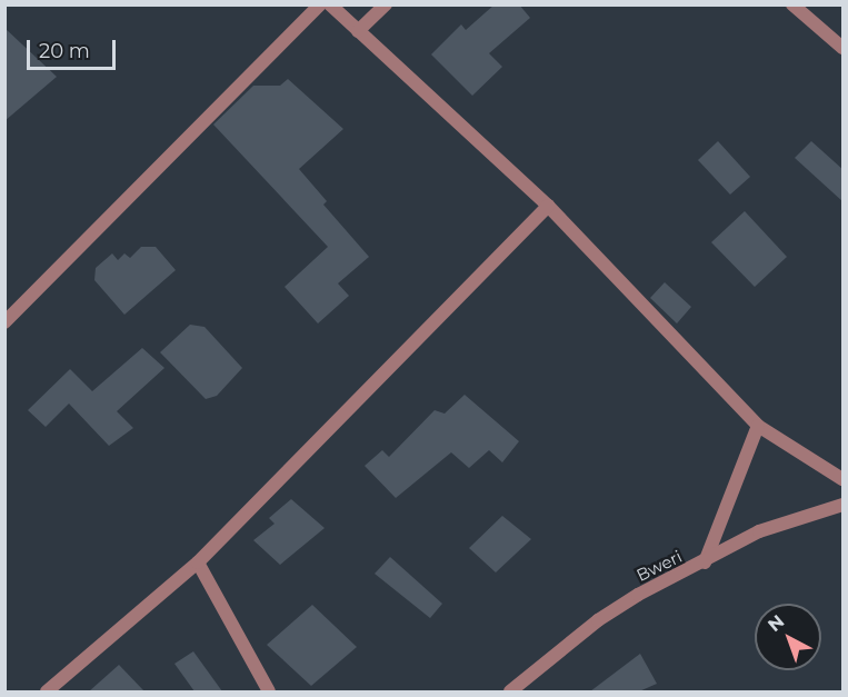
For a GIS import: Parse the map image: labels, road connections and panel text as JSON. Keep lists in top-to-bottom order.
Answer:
{
  "streets": {
    "street": ["Bweri"]
  },
  "scale_bar": "20 m",
  "north": "top left"
}
